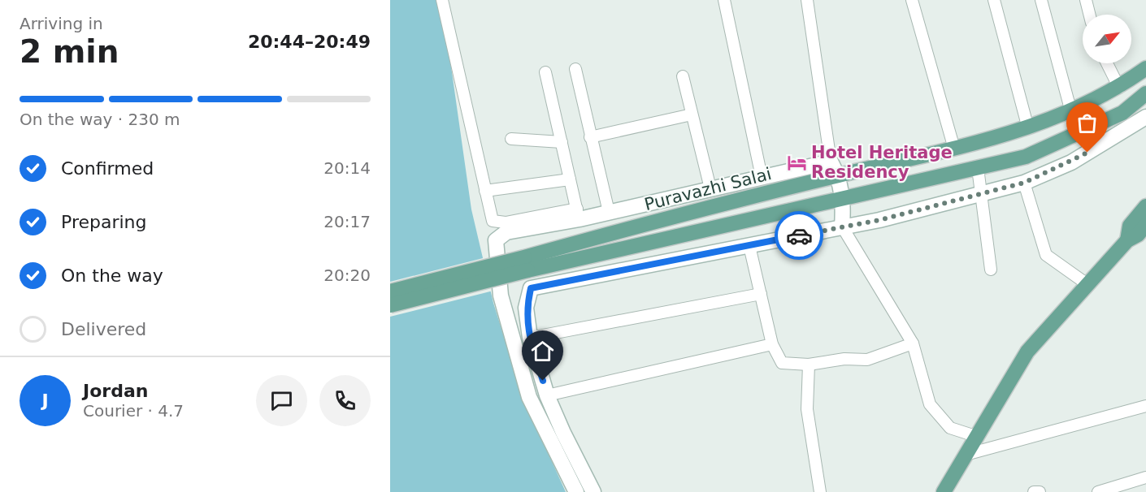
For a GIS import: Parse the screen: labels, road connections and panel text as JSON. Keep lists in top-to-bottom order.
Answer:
{
  "streets": {
    "main road": ["Puravazhi Salai"]
  },
  "places": {
    "hotel": ["Hotel Heritage Residency"]
  },
  "north": "top right",
  "page": {
    "heading": ["2 min", "Arriving in", "20:44–20:49"],
    "panel": ["Jordan", "Courier · 4.7"],
    "bar": "On the way · 230 m",
    "list": [
      ["Confirmed", "20:14"],
      ["Preparing", "20:17"],
      ["On the way", "20:20"],
      "Delivered"
    ],
    "round": "J"
  }
}
